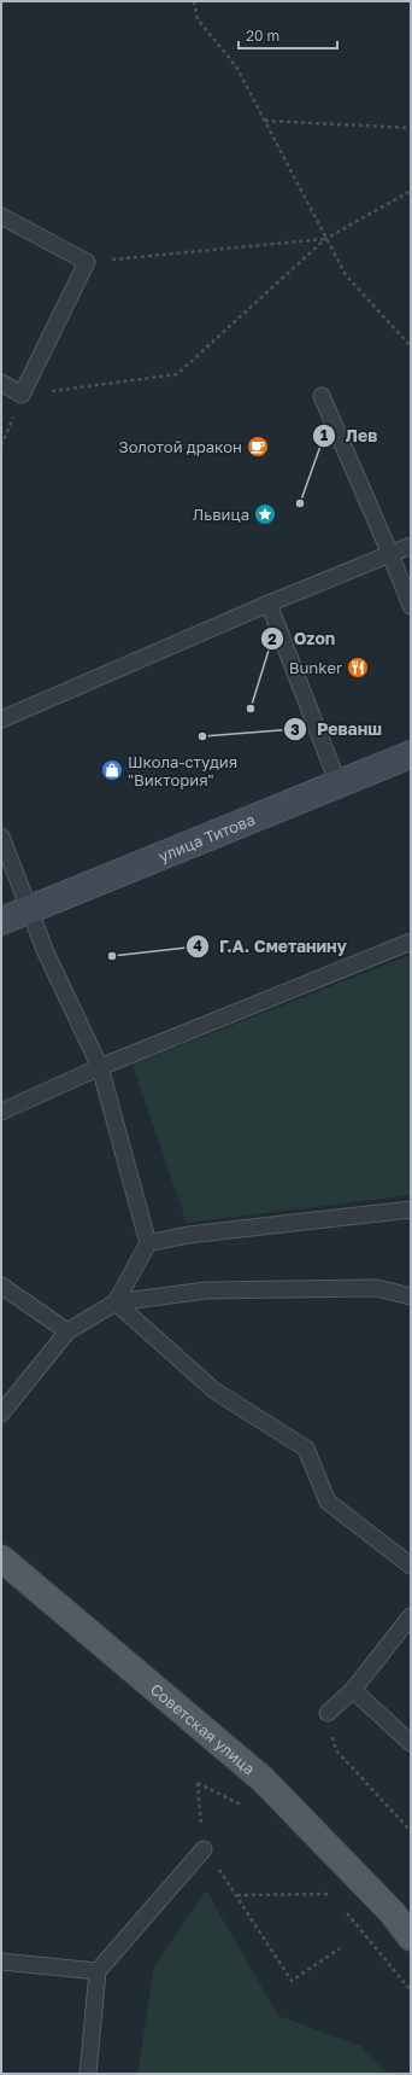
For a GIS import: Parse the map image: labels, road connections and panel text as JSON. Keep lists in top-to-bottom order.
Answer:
{
  "streets": {
    "main road": ["улица Титова", "Советская улица"]
  },
  "places": {
    "cafe": ["Золотой дракон"],
    "other": [
      "Лев",
      "Ozon",
      "Реванш",
      "Г.А. Сметанину"
    ],
    "place": ["Львица"],
    "restaurant": ["Bunker"],
    "shop": ["Школа-студия \"Виктория\""]
  },
  "scale_bar": "20 m"
}
